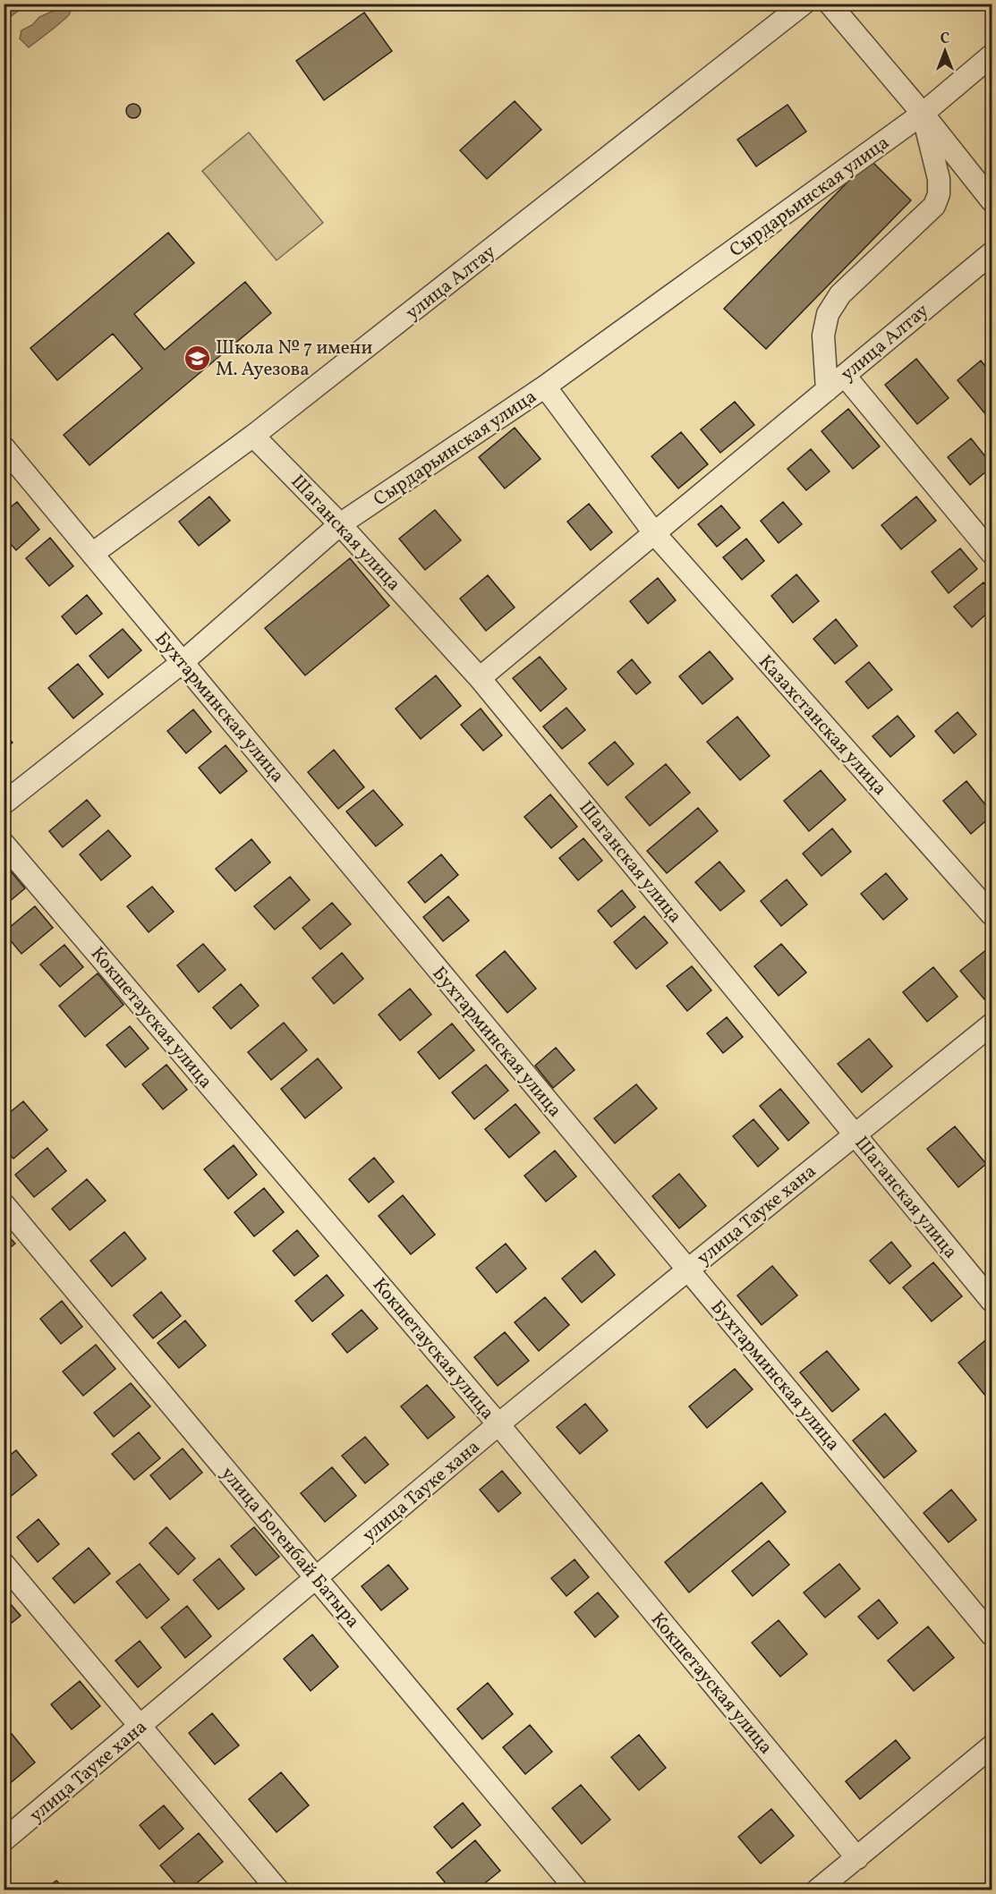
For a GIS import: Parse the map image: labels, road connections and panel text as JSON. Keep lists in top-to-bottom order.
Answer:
{
  "streets": {
    "street": [
      "Сырдарьинская улица",
      "улица Алтау",
      "Шаганская улица",
      "Бухтарминская улица",
      "Казахстанская улица",
      "Кокшетауская улица",
      "улица Тауке хана",
      "улица Богенбай Батыра"
    ]
  },
  "crossings": [
    ["Сырдарьинская улица", "Шаганская улица"],
    ["Сырдарьинская улица", "Бухтарминская улица"],
    ["Сырдарьинская улица", "Казахстанская улица"],
    ["улица Алтау", "Шаганская улица"],
    ["улица Алтау", "Бухтарминская улица"],
    ["улица Алтау", "Казахстанская улица"],
    ["Шаганская улица", "улица Тауке хана"],
    ["Бухтарминская улица", "улица Тауке хана"],
    ["Кокшетауская улица", "улица Тауке хана"],
    ["улица Тауке хана", "улица Богенбай Батыра"]
  ],
  "places": {
    "school or university": ["Школа № 7 имени М. Ауезова"]
  },
  "north": "top"
}
